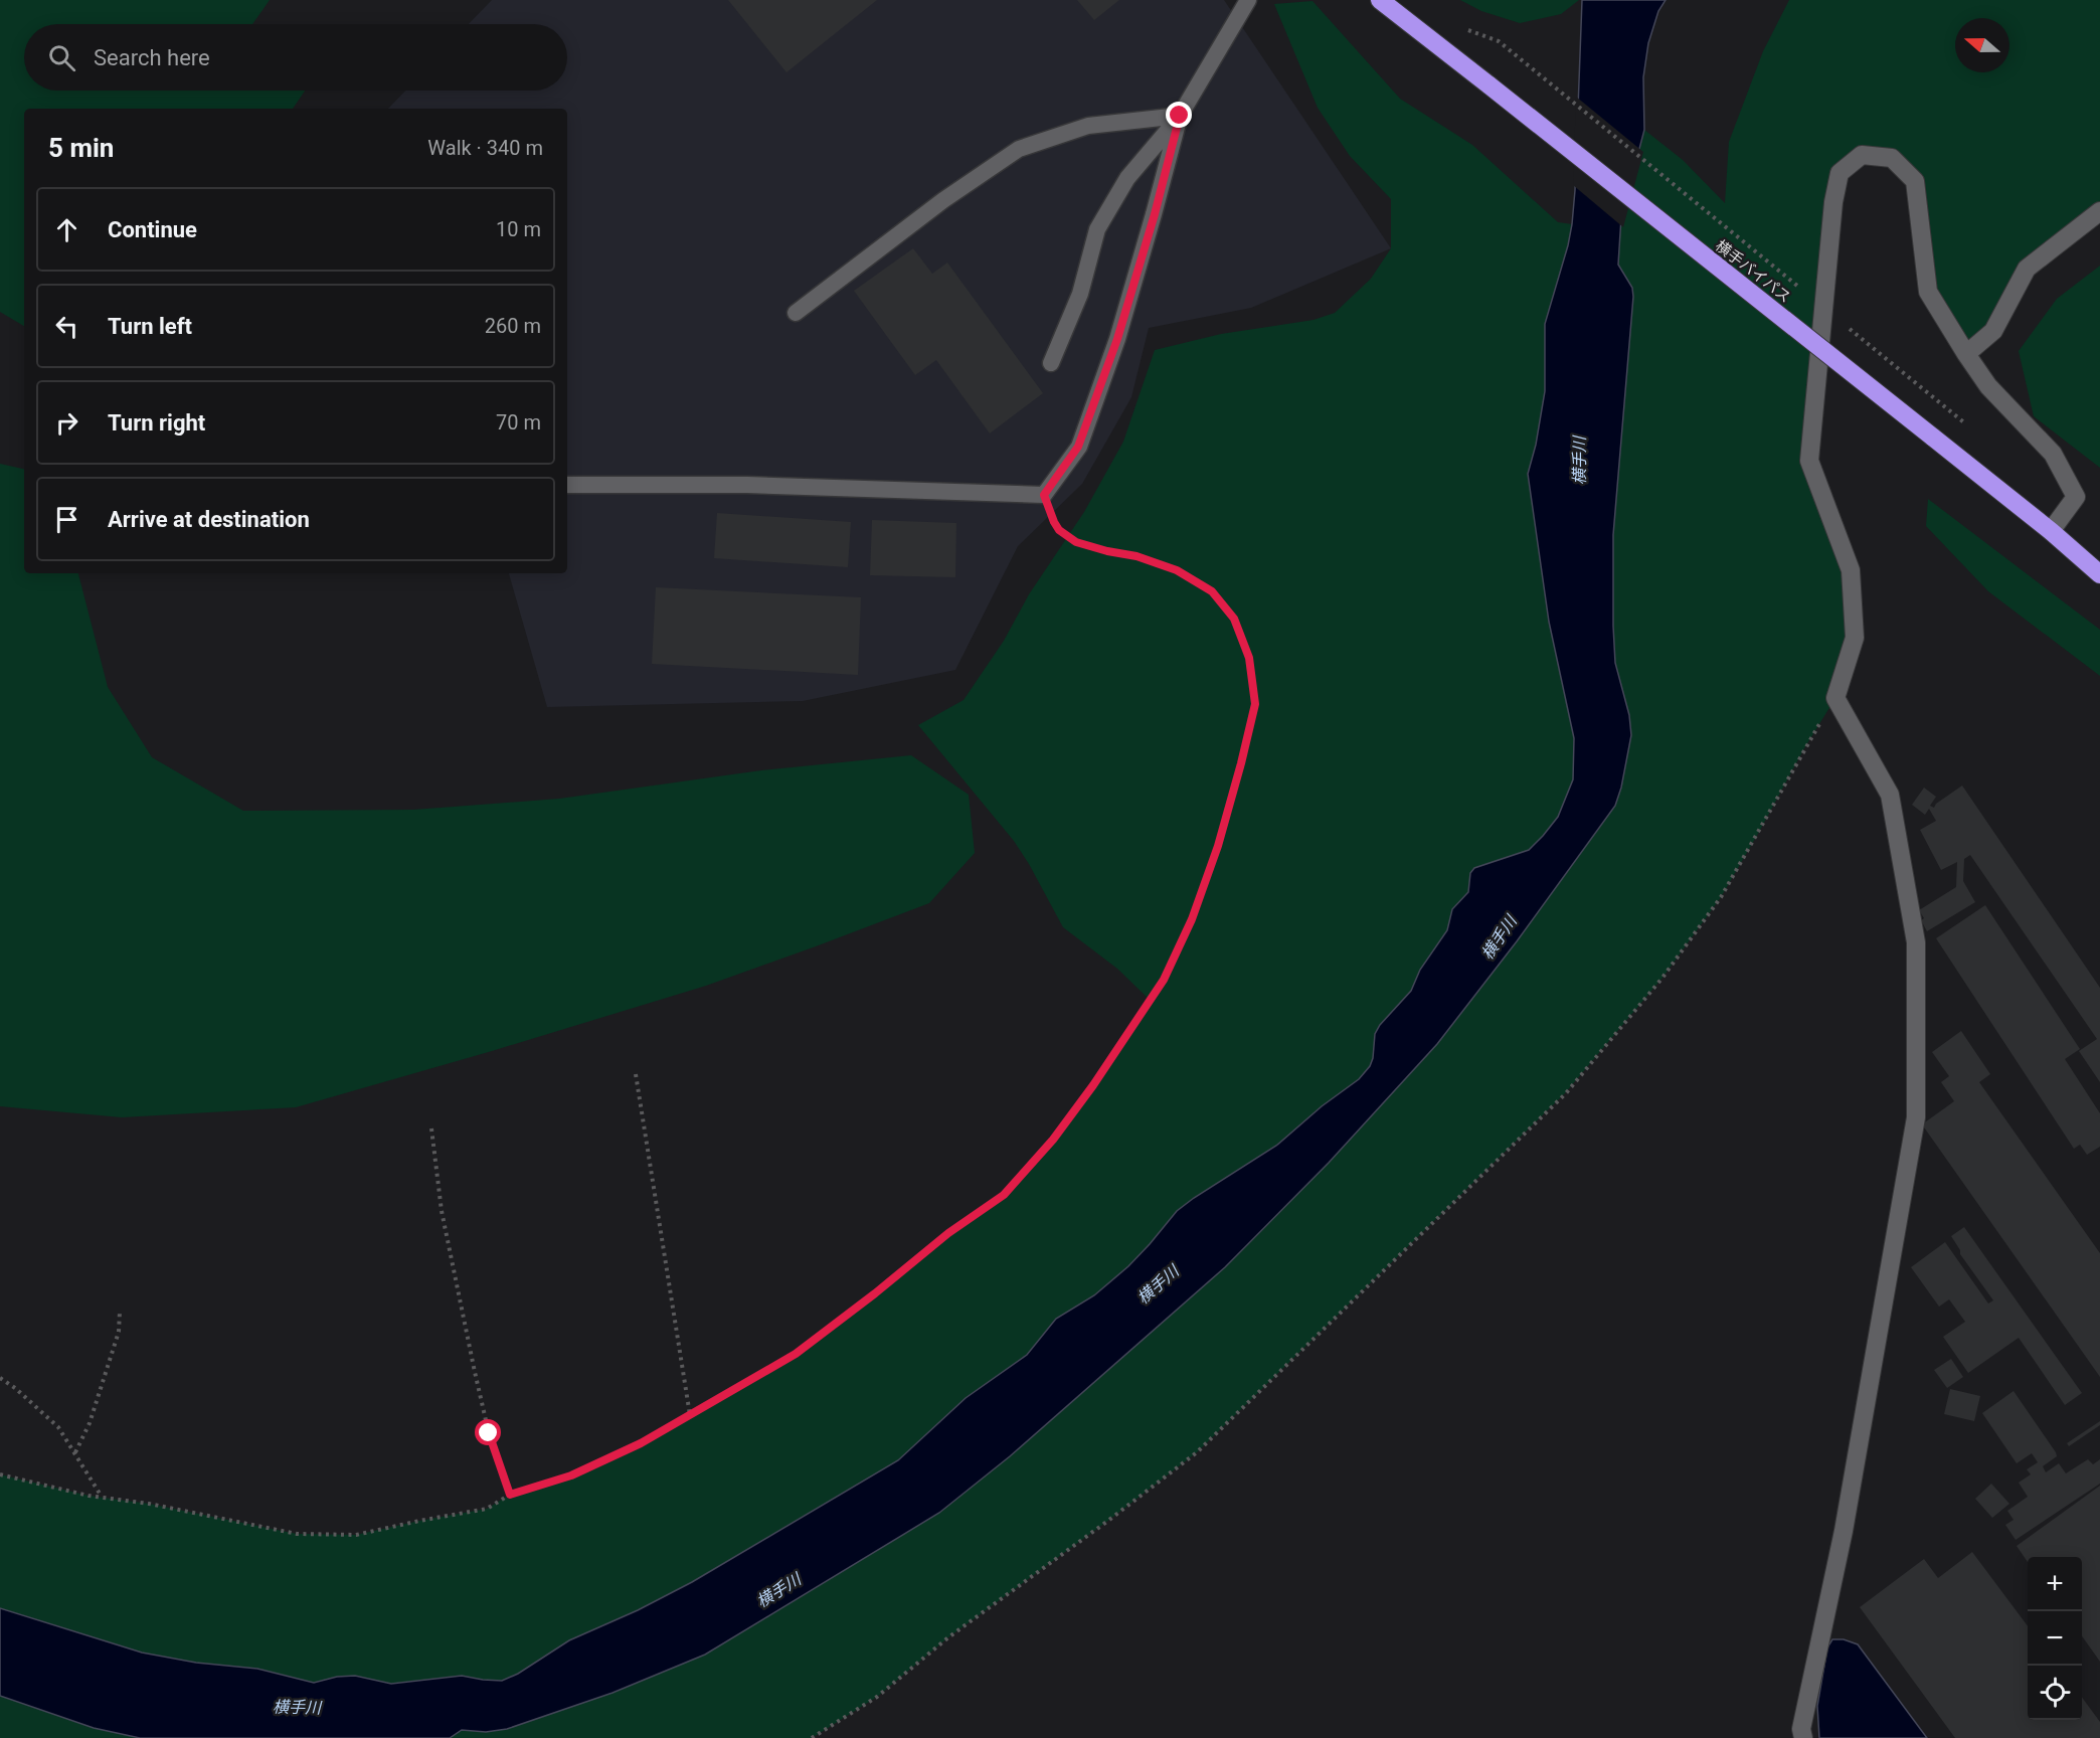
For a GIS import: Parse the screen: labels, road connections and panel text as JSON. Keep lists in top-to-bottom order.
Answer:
{
  "streets": {
    "highway": ["横手バイパス"]
  },
  "water": ["横手川"],
  "north": "left",
  "page": {
    "search": "Search here",
    "heading": ["5 min", "Walk · 340 m"],
    "list": [
      ["Continue", "10 m"],
      ["Turn left", "260 m"],
      ["Turn right", "70 m"],
      "Arrive at destination"
    ],
    "map_buttons": ["+", "−"]
  }
}
